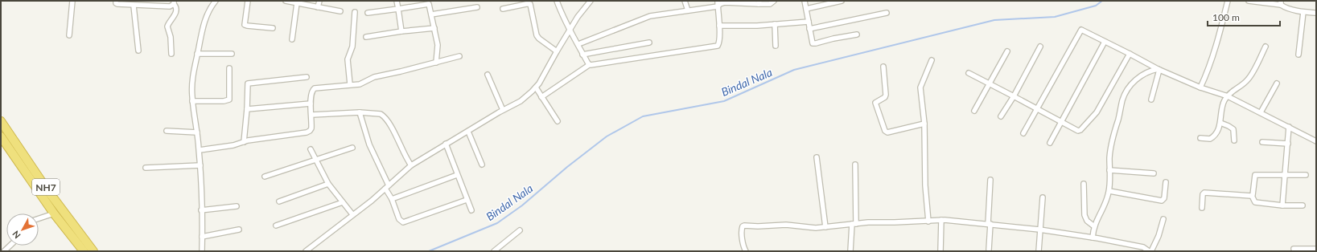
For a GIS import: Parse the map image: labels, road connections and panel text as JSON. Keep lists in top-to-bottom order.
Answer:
{
  "streets": {
    "highway": ["NH7"]
  },
  "water": ["Bindal Nala"],
  "scale_bar": "100 m",
  "north": "bottom left"
}
